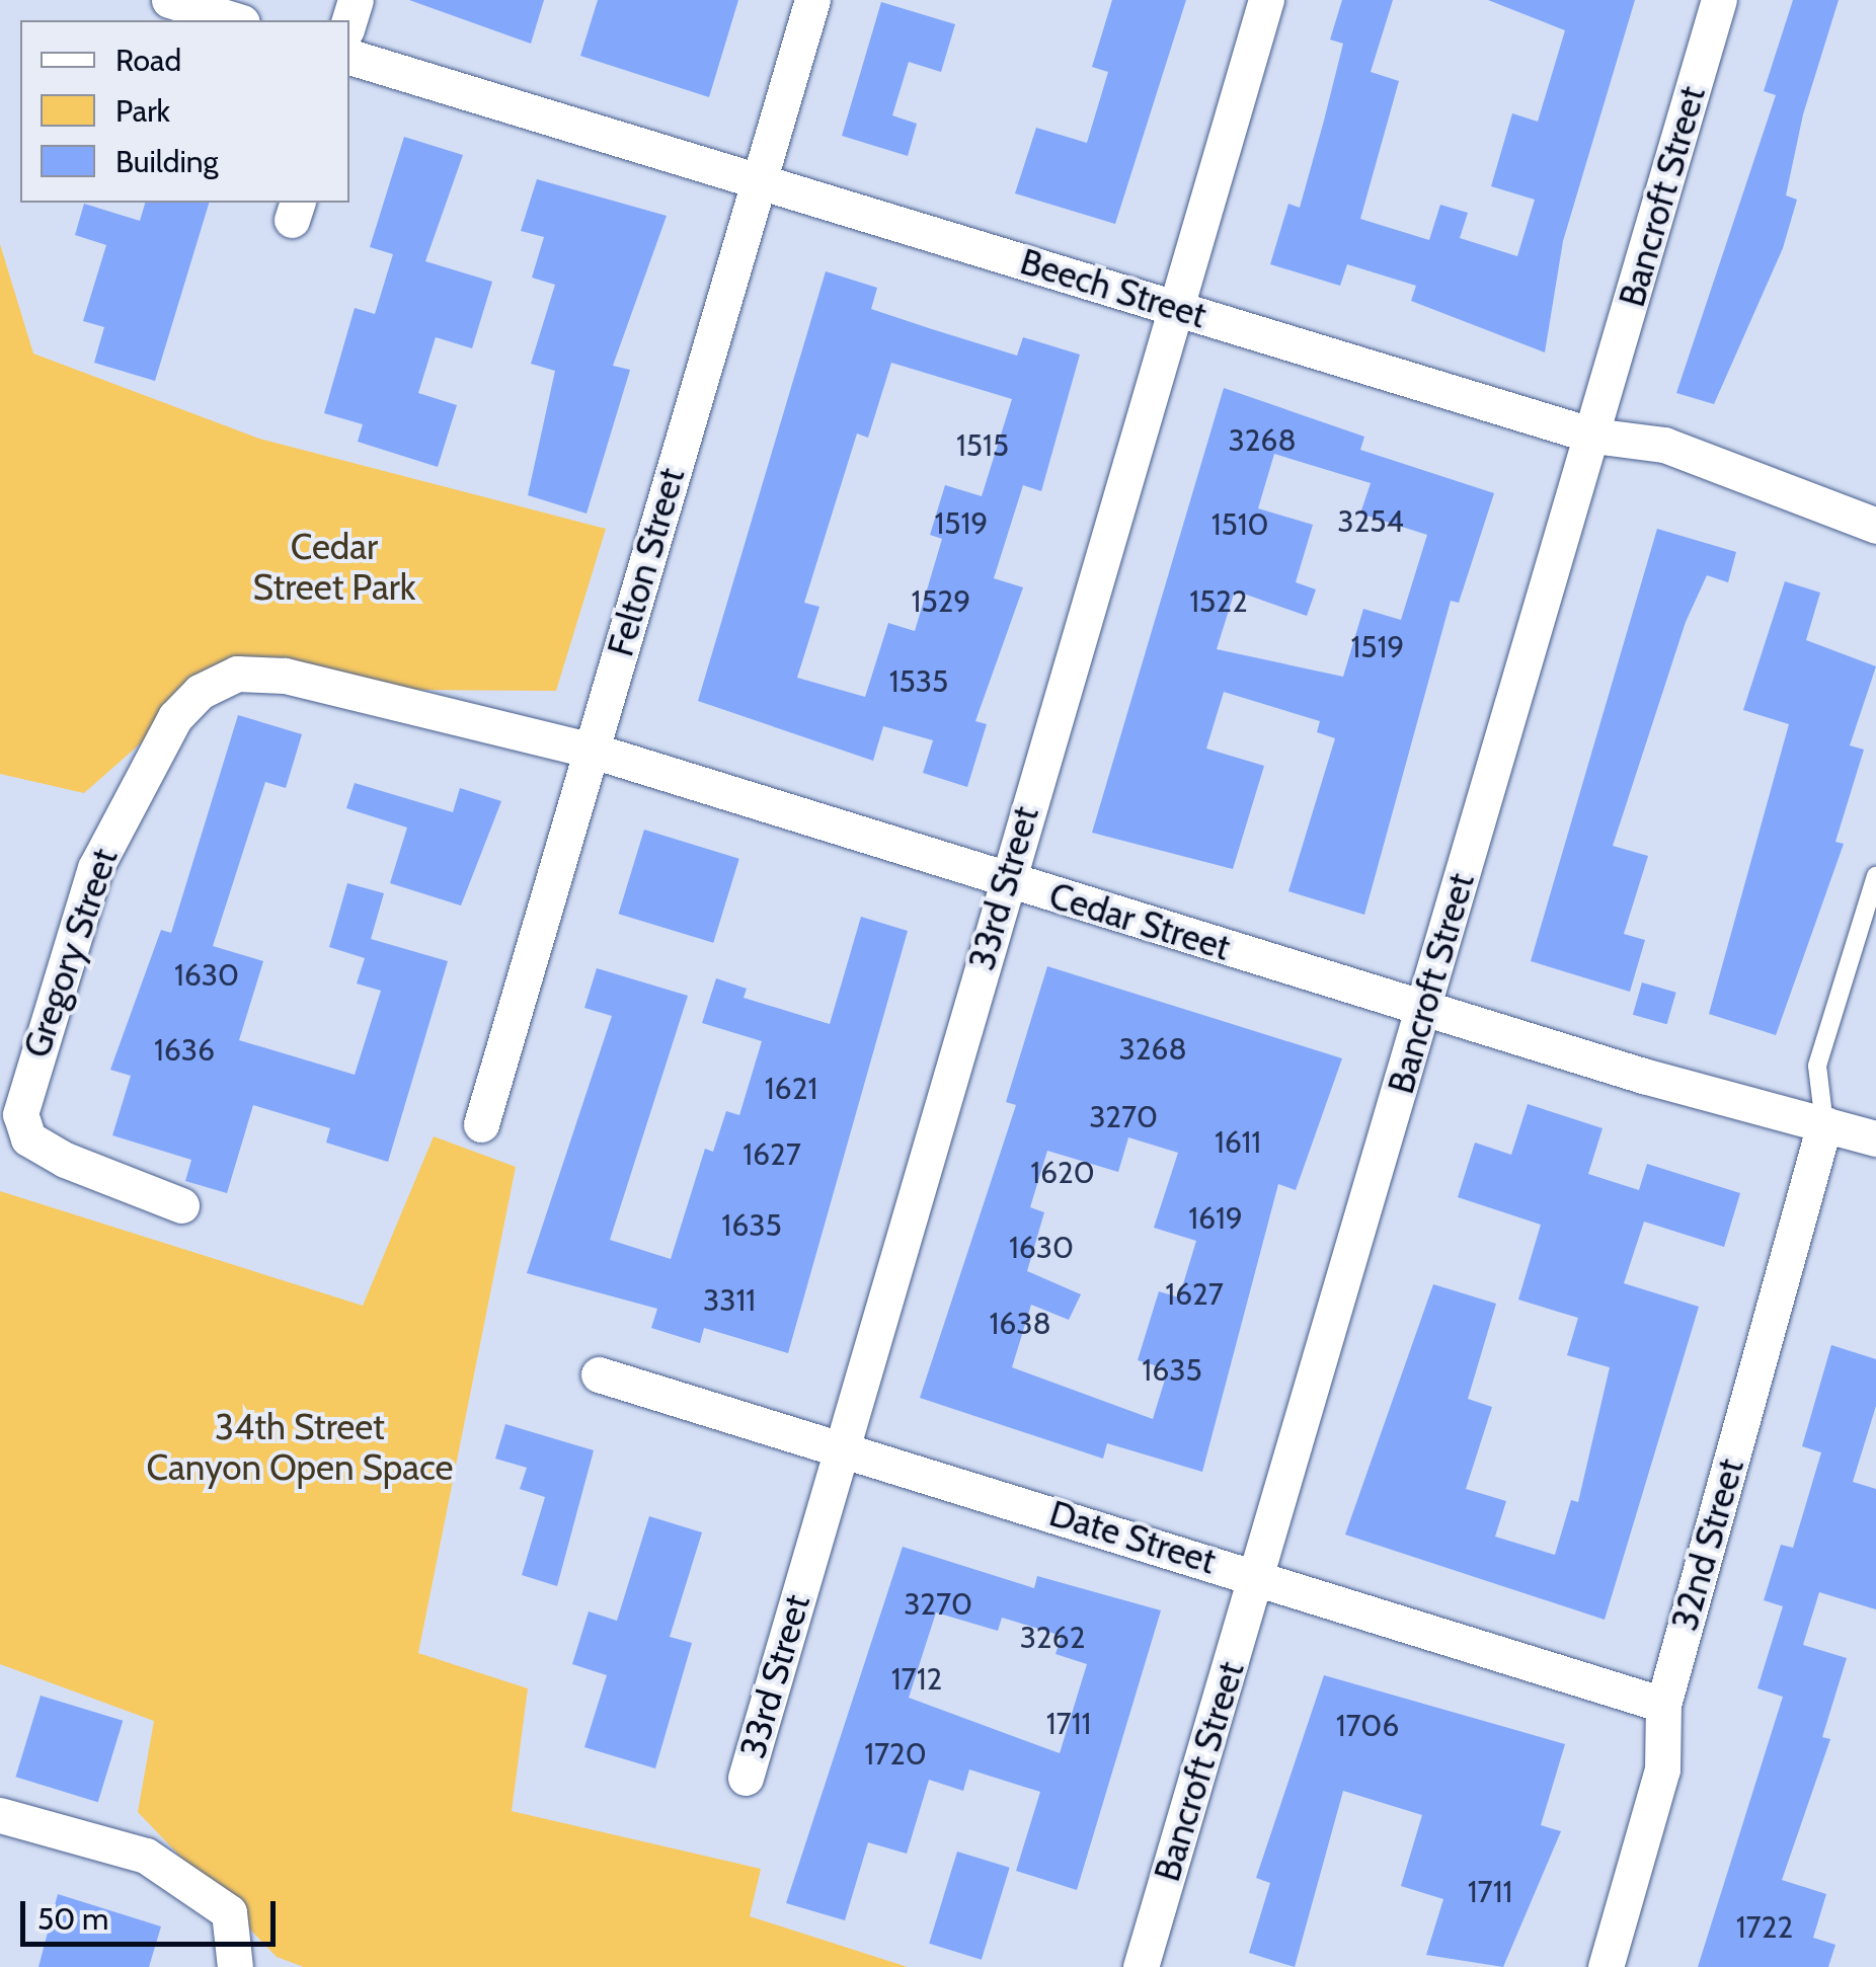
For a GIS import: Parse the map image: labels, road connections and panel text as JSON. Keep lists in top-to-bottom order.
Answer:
{
  "streets": {
    "street": [
      "Bancroft Street",
      "Beech Street",
      "Felton Street",
      "33rd Street",
      "Cedar Street",
      "Gregory Street",
      "Date Street",
      "32nd Street"
    ]
  },
  "crossings": [
    ["Bancroft Street", "Beech Street"],
    ["Bancroft Street", "Cedar Street"],
    ["Bancroft Street", "Date Street"],
    ["Beech Street", "Felton Street"],
    ["Beech Street", "33rd Street"],
    ["Felton Street", "Cedar Street"],
    ["33rd Street", "Cedar Street"],
    ["33rd Street", "Date Street"],
    ["Cedar Street", "Gregory Street"],
    ["Cedar Street", "32nd Street"],
    ["Date Street", "32nd Street"]
  ],
  "parks": ["Cedar Street Park", "34th Street Canyon Open Space"],
  "house_numbers": [
    "3268",
    "1515",
    "3254",
    "1519",
    "1510",
    "1529",
    "1522",
    "1519",
    "1535",
    "1630",
    "3268",
    "1636",
    "1621",
    "3270",
    "1611",
    "1627",
    "1620",
    "1619",
    "1635",
    "1630",
    "1627",
    "3311",
    "1638",
    "1635",
    "3270",
    "3262",
    "1712",
    "1711",
    "1706",
    "1720",
    "1711",
    "1722"
  ],
  "legend": ["Road", "Park", "Building"],
  "scale_bar": "50 m"
}
